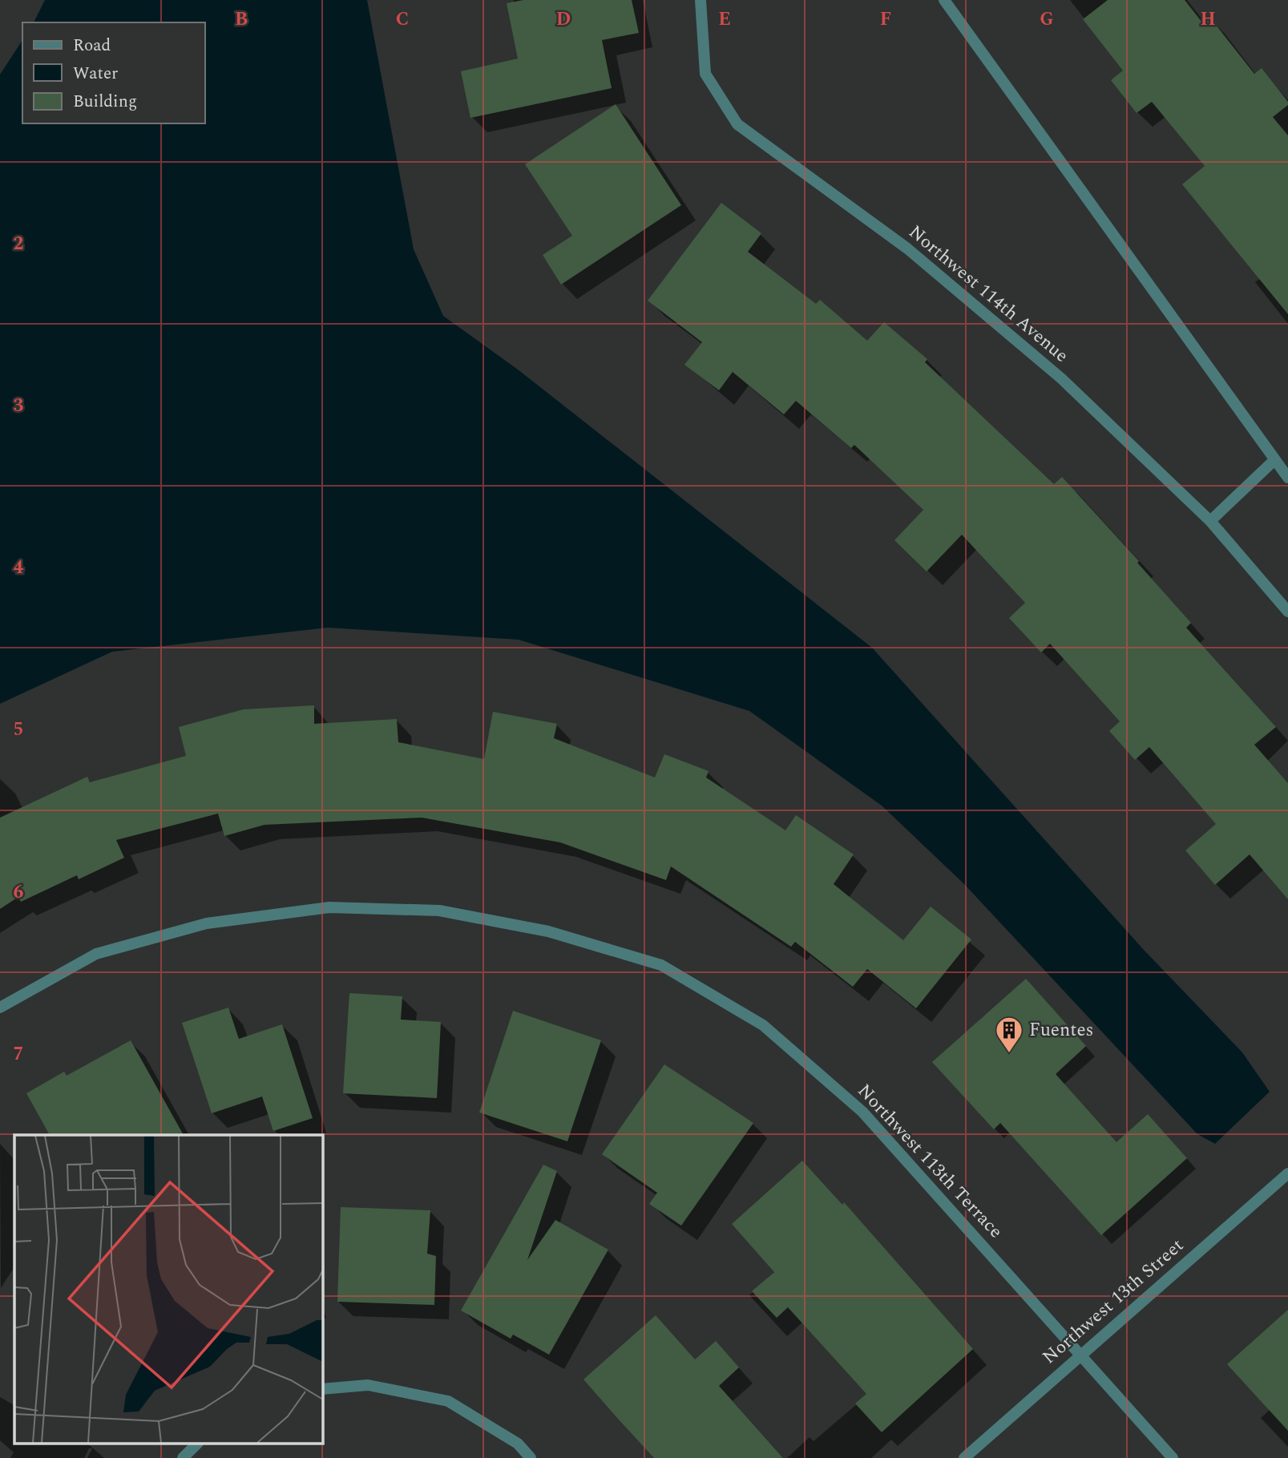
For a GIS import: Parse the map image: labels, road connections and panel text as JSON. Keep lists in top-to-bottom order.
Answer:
{
  "streets": {
    "street": ["Northwest 114th Avenue", "Northwest 113th Terrace", "Northwest 13th Street"]
  },
  "crossings": [
    ["Northwest 113th Terrace", "Northwest 13th Street"]
  ],
  "places": {
    "building": ["Fuentes"]
  },
  "legend": ["Road", "Water", "Building"],
  "grid": {
    "columns": [
      "B",
      "C",
      "D",
      "E",
      "F",
      "G",
      "H"
    ],
    "rows": [
      "2",
      "3",
      "4",
      "5",
      "6",
      "7"
    ]
  }
}
